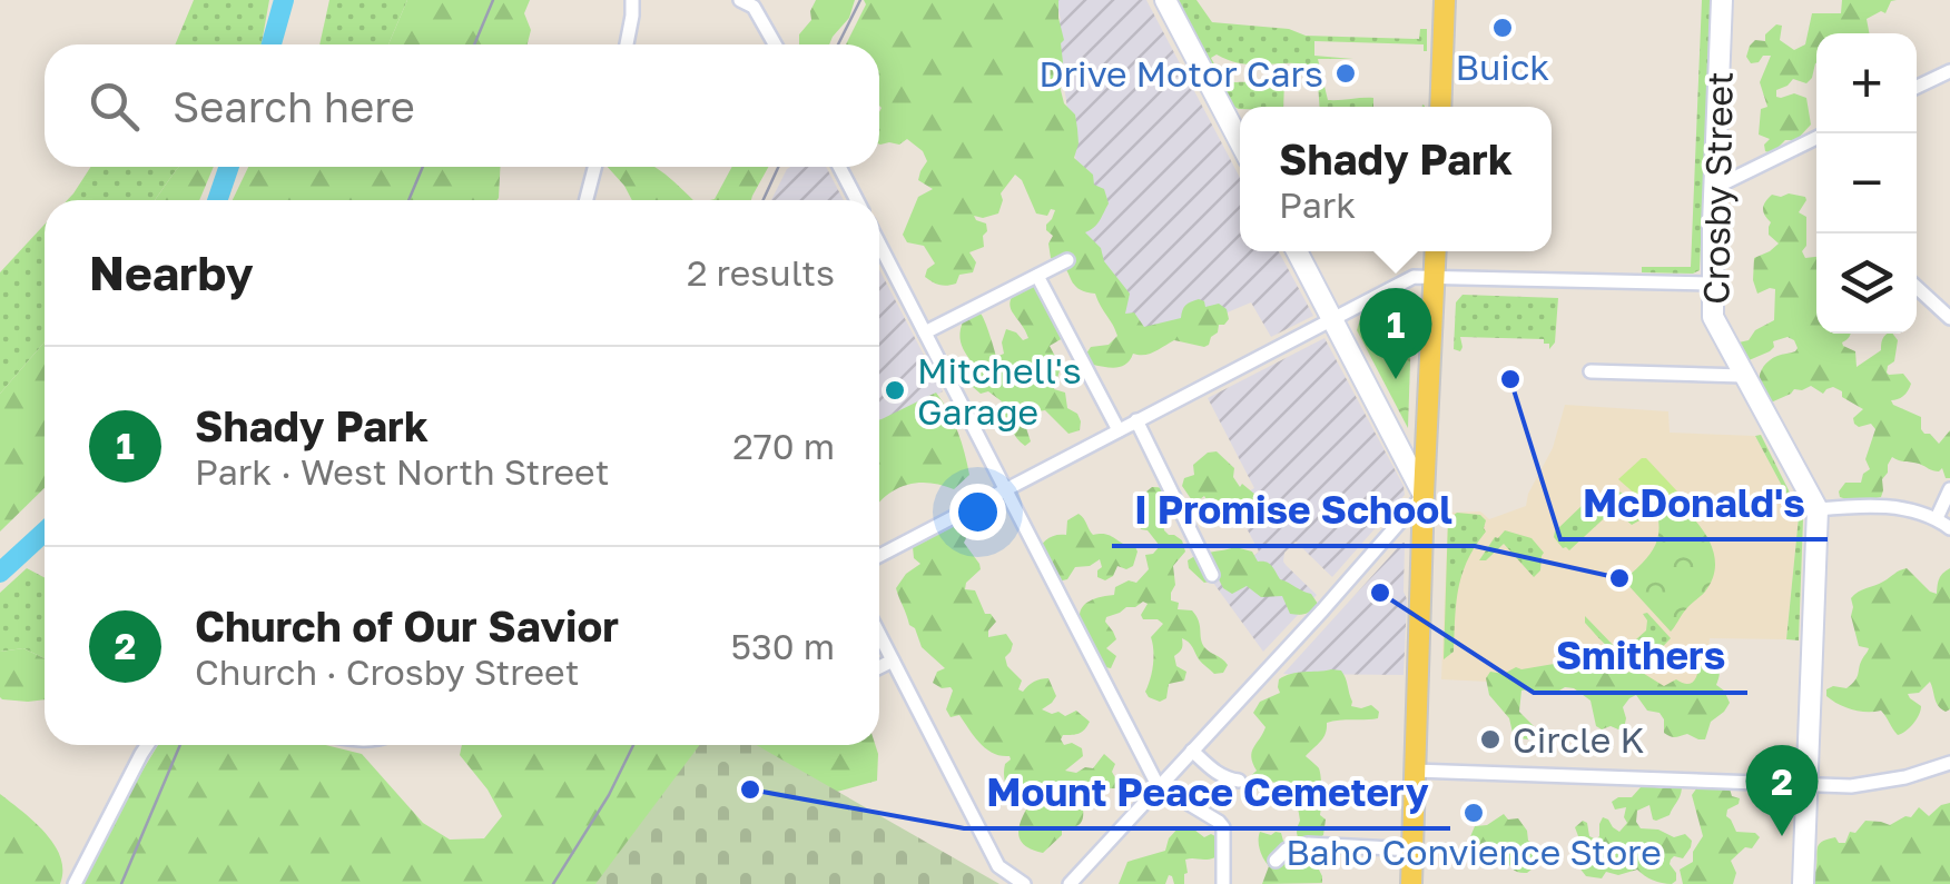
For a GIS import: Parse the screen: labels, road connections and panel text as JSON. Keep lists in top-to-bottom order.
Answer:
{
  "streets": {
    "street": ["Crosby Street"]
  },
  "places": [
    "Buick",
    "Drive Motor Cars",
    "McDonald's",
    "Mitchell's Garage",
    "I Promise School",
    "Smithers",
    "Circle K",
    "Mount Peace Cemetery",
    "Baho Convience Store"
  ],
  "page": {
    "map_buttons": ["+", "−"],
    "search": "Search here",
    "popup": ["Shady Park", "Park"],
    "heading": ["Nearby", "2 results"],
    "pins": ["1", "2"],
    "list": [
      {
        "mark": "1",
        "name": "Shady Park",
        "note": "Park · West North Street",
        "value": "270 m"
      },
      {
        "mark": "2",
        "name": "Church of Our Savior",
        "note": "Church · Crosby Street",
        "value": "530 m"
      }
    ]
  }
}
